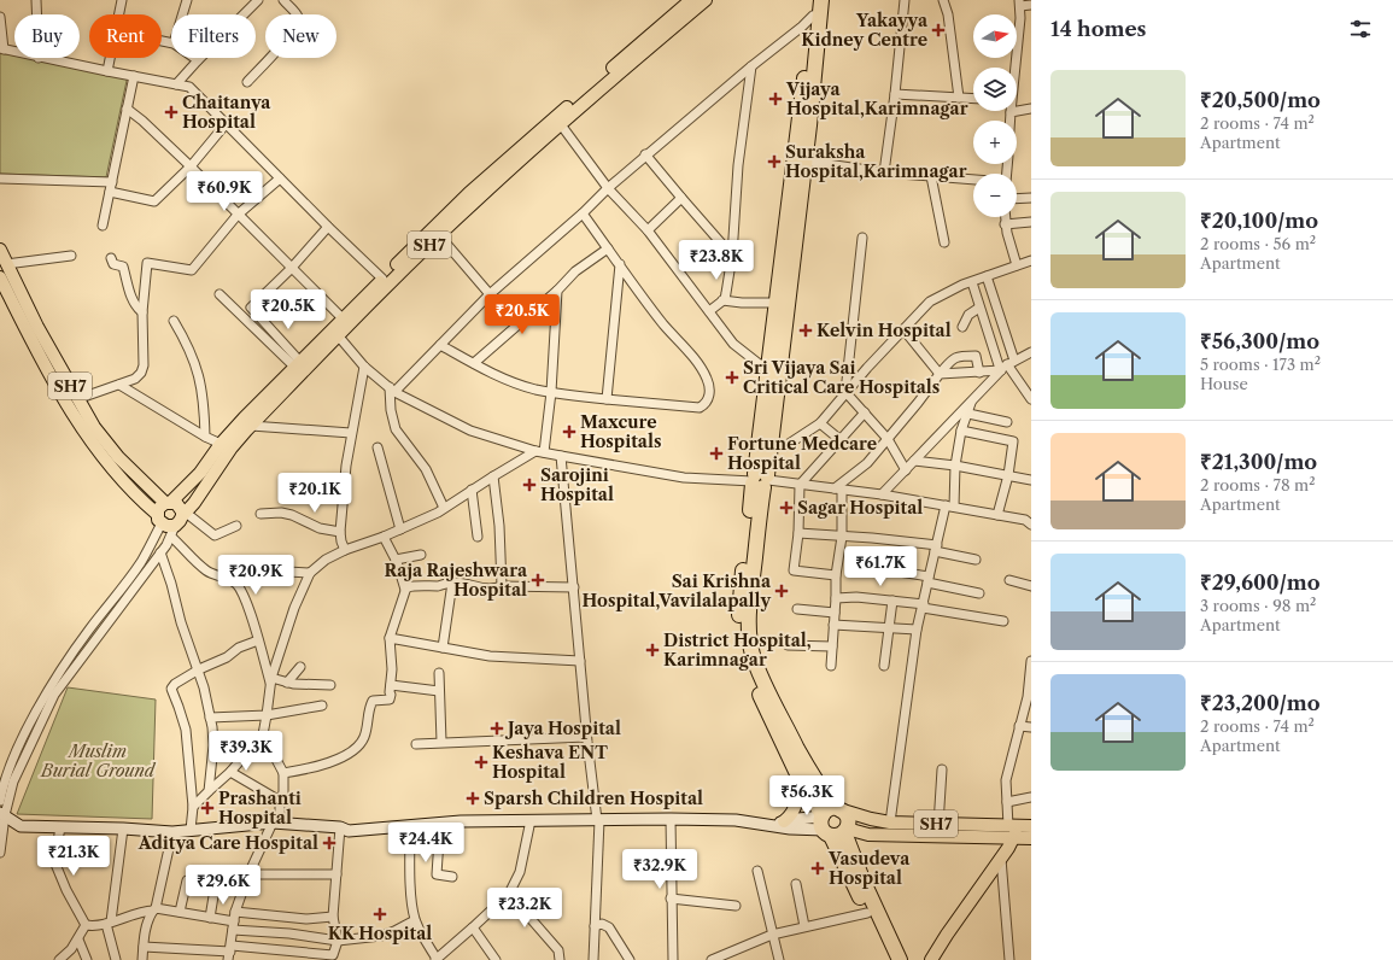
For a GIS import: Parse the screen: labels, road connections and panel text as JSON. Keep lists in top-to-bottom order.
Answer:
{
  "streets": {
    "main road": ["SH7"]
  },
  "parks": ["Muslim Burial Ground"],
  "places": {
    "health": [
      "Yakayya Kidney Centre",
      "Vijaya Hospital,Karimnagar",
      "Chaitanya Hospital",
      "Suraksha Hospital,Karimnagar",
      "Kelvin Hospital",
      "Sri Vijaya Sai Critical Care Hospitals",
      "Maxcure Hospitals",
      "Fortune Medcare Hospital",
      "Sarojini Hospital",
      "Sagar Hospital",
      "Raja Rajeshwara Hospital",
      "Sai Krishna Hospital,Vavilalapally",
      "District Hospital, Karimnagar",
      "Jaya Hospital",
      "Keshava ENT Hospital",
      "Sparsh Children Hospital",
      "Prashanti Hospital",
      "Aditya Care Hospital",
      "Vasudeva Hospital",
      "KK Hospital"
    ]
  },
  "north": "right",
  "page": {
    "heading": "14 homes",
    "map_buttons": ["+", "−"],
    "chip": [
      "Buy",
      "Rent",
      "Filters",
      "New"
    ],
    "list": [
      {
        "name": "₹20,500/mo",
        "note": "2 rooms · 74 m² · Apartment"
      },
      {
        "name": "₹20,100/mo",
        "note": "2 rooms · 56 m² · Apartment"
      },
      {
        "name": "₹56,300/mo",
        "note": "5 rooms · 173 m² · House"
      },
      {
        "name": "₹21,300/mo",
        "note": "2 rooms · 78 m² · Apartment"
      },
      {
        "name": "₹29,600/mo",
        "note": "3 rooms · 98 m² · Apartment"
      },
      {
        "name": "₹23,200/mo",
        "note": "2 rooms · 74 m² · Apartment"
      }
    ],
    "price": [
      "₹60.9K",
      "₹23.8K",
      "₹20.5K",
      "₹20.5K",
      "₹20.1K",
      "₹61.7K",
      "₹20.9K",
      "₹39.3K",
      "₹56.3K",
      "₹24.4K",
      "₹21.3K",
      "₹32.9K",
      "₹29.6K",
      "₹23.2K"
    ]
  }
}
